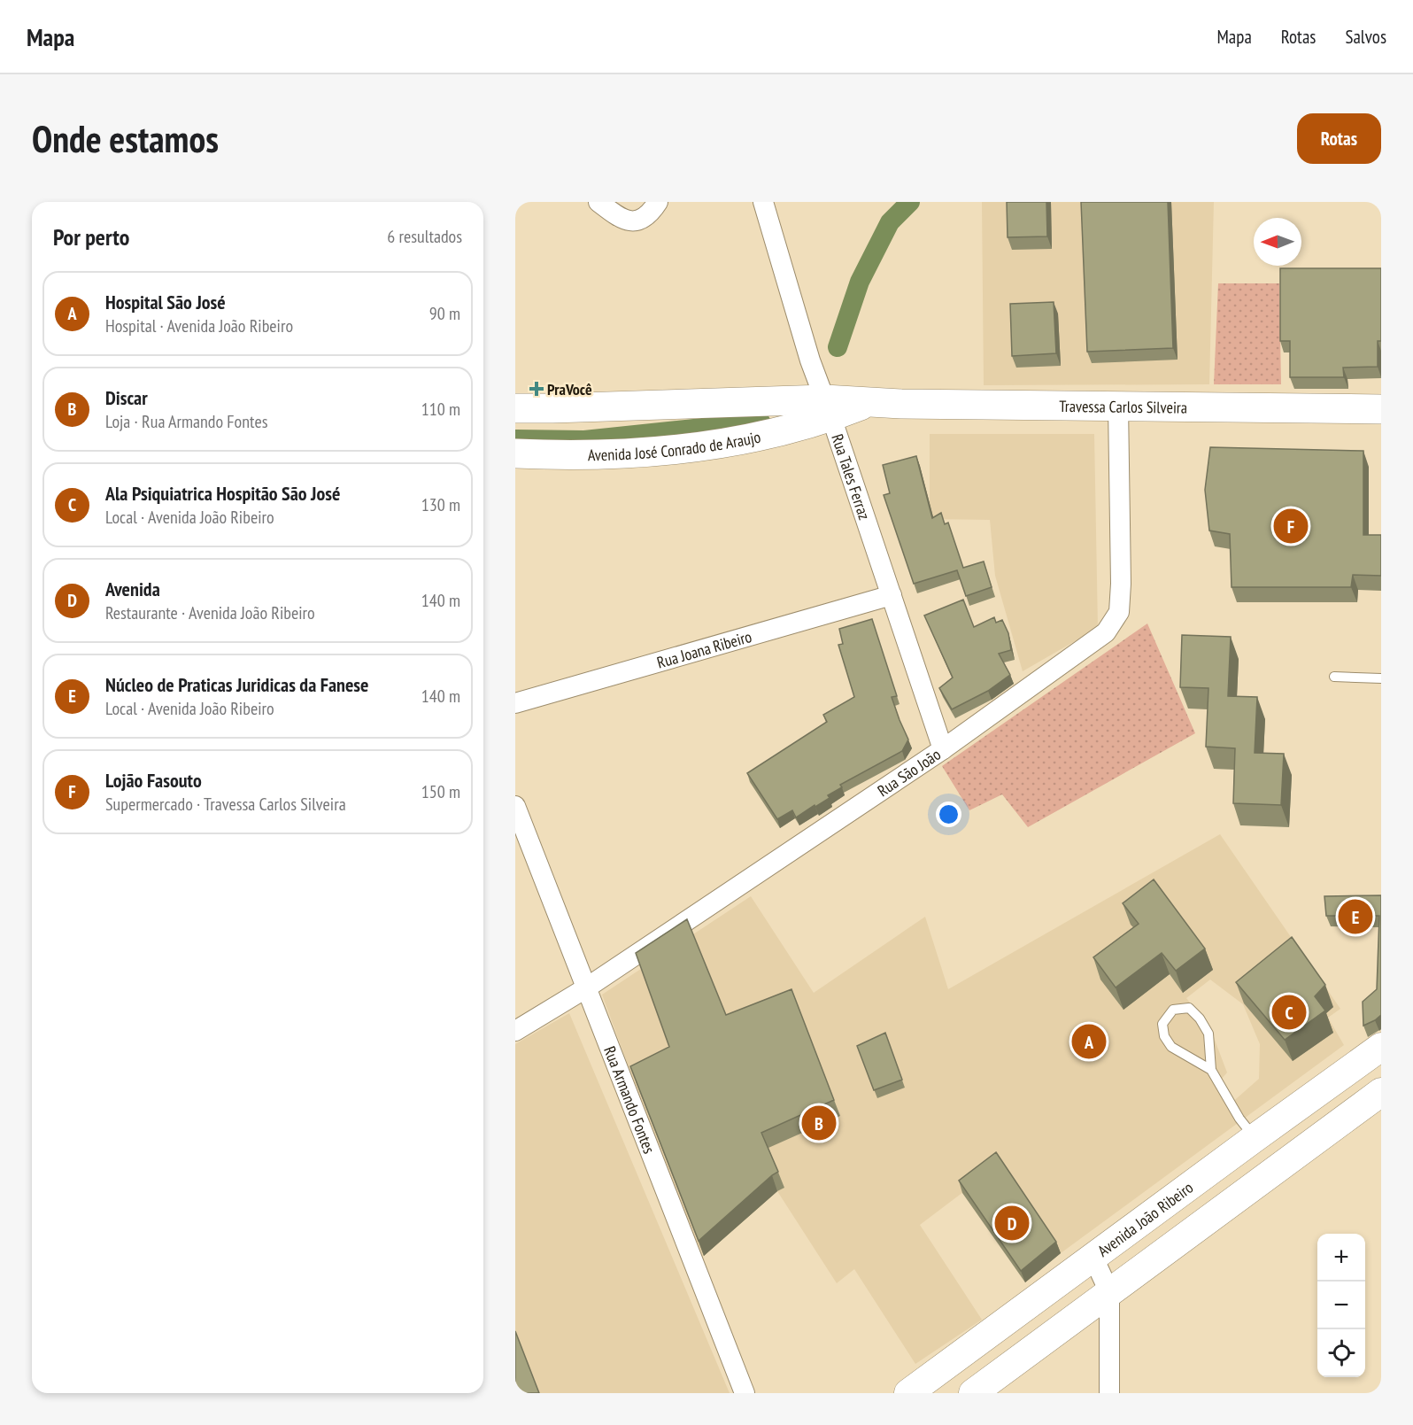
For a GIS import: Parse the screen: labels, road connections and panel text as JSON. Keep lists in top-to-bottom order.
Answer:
{
  "streets": {
    "main road": ["Travessa Carlos Silveira", "Avenida José Conrado de Araujo", "Avenida João Ribeiro"],
    "street": [
      "Rua Tales Ferraz",
      "Rua Joana Ribeiro",
      "Rua São João",
      "Rua Armando Fontes"
    ]
  },
  "crossings": [
    ["Travessa Carlos Silveira", "Avenida José Conrado de Araujo"],
    ["Travessa Carlos Silveira", "Rua Tales Ferraz"],
    ["Travessa Carlos Silveira", "Rua São João"],
    ["Avenida José Conrado de Araujo", "Rua Tales Ferraz"],
    ["Rua Tales Ferraz", "Rua Joana Ribeiro"],
    ["Rua Tales Ferraz", "Rua São João"],
    ["Rua São João", "Rua Armando Fontes"]
  ],
  "places": {
    "health": ["PraVocê"]
  },
  "north": "left",
  "page": {
    "header": "Mapa",
    "nav": ["Mapa", "Rotas", "Salvos"],
    "buttons": "Rotas",
    "title": "Onde estamos",
    "heading": ["Por perto", "6 resultados"],
    "list": [
      {
        "mark": "A",
        "name": "Hospital São José",
        "note": "Hospital · Avenida João Ribeiro",
        "value": "90 m"
      },
      {
        "mark": "B",
        "name": "Discar",
        "note": "Loja · Rua Armando Fontes",
        "value": "110 m"
      },
      {
        "mark": "C",
        "name": "Ala Psiquiatrica Hospitão São José",
        "note": "Local · Avenida João Ribeiro",
        "value": "130 m"
      },
      {
        "mark": "D",
        "name": "Avenida",
        "note": "Restaurante · Avenida João Ribeiro",
        "value": "140 m"
      },
      {
        "mark": "E",
        "name": "Núcleo de Praticas Juridicas da Fanese",
        "note": "Local · Avenida João Ribeiro",
        "value": "140 m"
      },
      {
        "mark": "F",
        "name": "Lojão Fasouto",
        "note": "Supermercado · Travessa Carlos Silveira",
        "value": "150 m"
      }
    ],
    "pins": [
      "F",
      "E",
      "C",
      "A",
      "B",
      "D"
    ],
    "map_buttons": ["+", "−"]
  }
}
